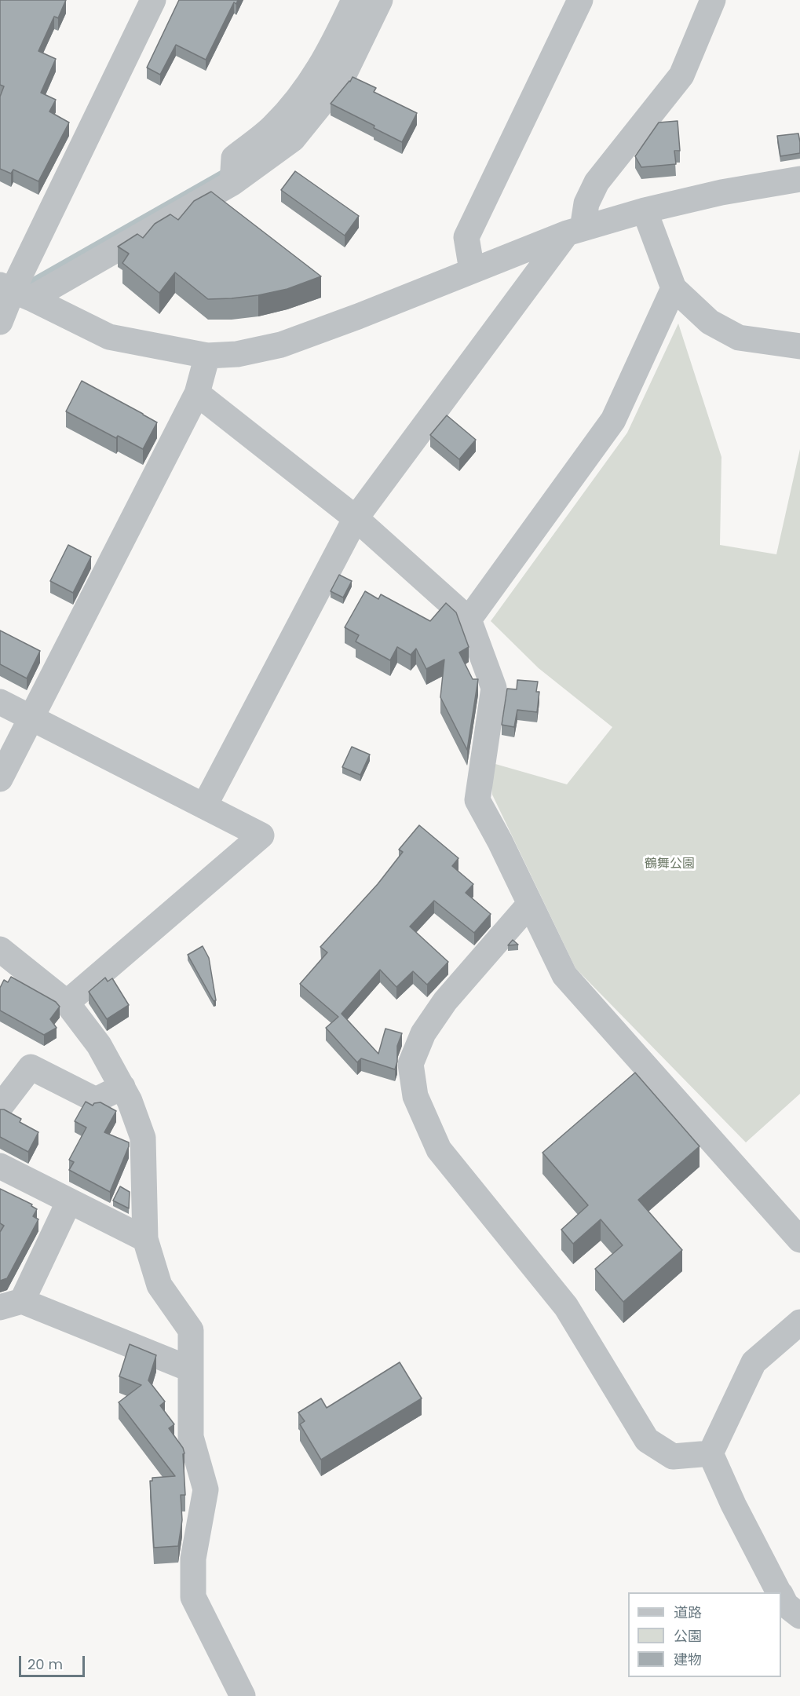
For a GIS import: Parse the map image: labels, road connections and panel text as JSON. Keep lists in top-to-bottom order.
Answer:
{
  "parks": ["鶴舞公園"],
  "legend": ["道路", "公園", "建物"],
  "scale_bar": "20 m"
}
